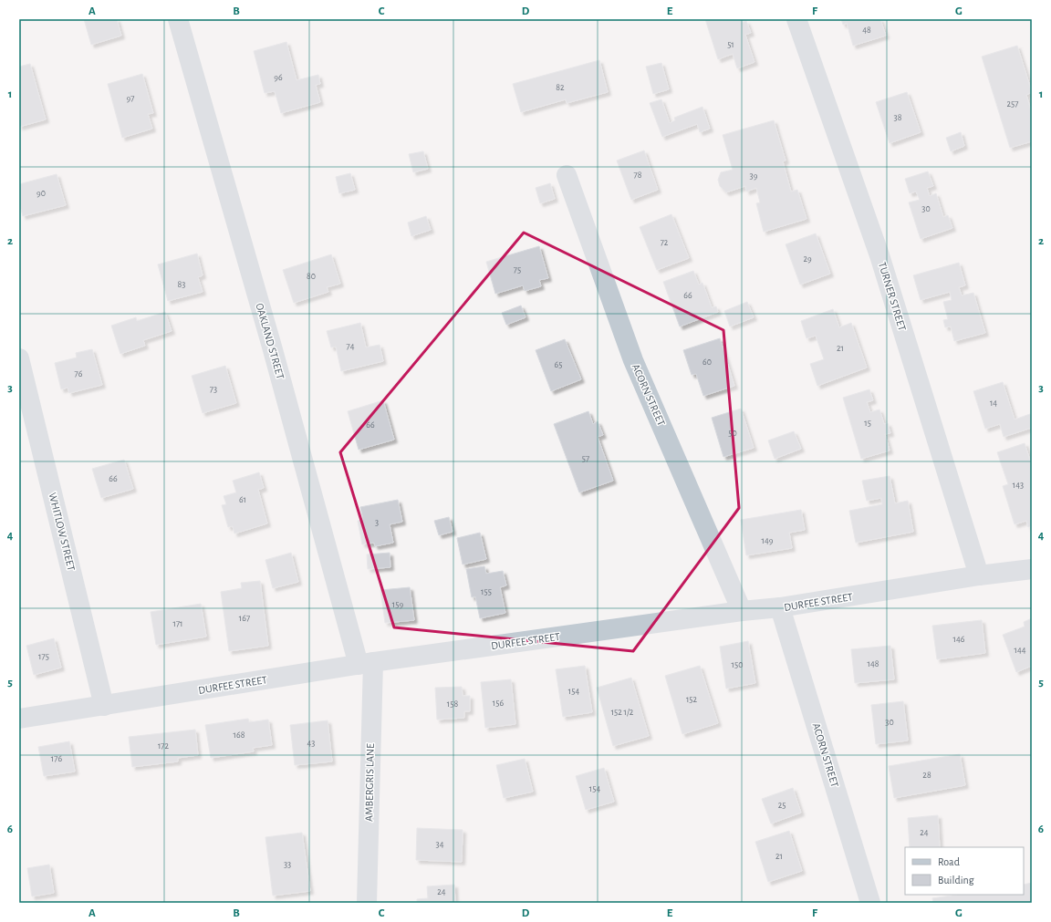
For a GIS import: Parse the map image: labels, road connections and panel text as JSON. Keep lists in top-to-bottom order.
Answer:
{
  "streets": {
    "street": [
      "TURNER STREET",
      "OAKLAND STREET",
      "ACORN STREET",
      "WHITLOW STREET",
      "DURFEE STREET",
      "AMBERGRIS LANE"
    ]
  },
  "crossings": [
    ["TURNER STREET", "DURFEE STREET"],
    ["OAKLAND STREET", "DURFEE STREET"],
    ["OAKLAND STREET", "AMBERGRIS LANE"],
    ["ACORN STREET", "DURFEE STREET"],
    ["WHITLOW STREET", "DURFEE STREET"],
    ["DURFEE STREET", "AMBERGRIS LANE"]
  ],
  "house_numbers": [
    "48",
    "51",
    "96",
    "82",
    "97",
    "257",
    "38",
    "78",
    "39",
    "90",
    "30",
    "72",
    "29",
    "75",
    "80",
    "83",
    "66",
    "74",
    "21",
    "60",
    "65",
    "76",
    "73",
    "14",
    "15",
    "66",
    "50",
    "57",
    "66",
    "143",
    "61",
    "3",
    "149",
    "155",
    "159",
    "167",
    "171",
    "146",
    "144",
    "175",
    "148",
    "150",
    "154",
    "152",
    "156",
    "158",
    "152 1/2",
    "30",
    "168",
    "43",
    "172",
    "176",
    "28",
    "154",
    "25",
    "24",
    "34",
    "21",
    "33",
    "24"
  ],
  "legend": ["Road", "Building"],
  "grid": {
    "columns": [
      "A",
      "B",
      "C",
      "D",
      "E",
      "F",
      "G"
    ],
    "rows": [
      "1",
      "2",
      "3",
      "4",
      "5",
      "6"
    ]
  }
}
